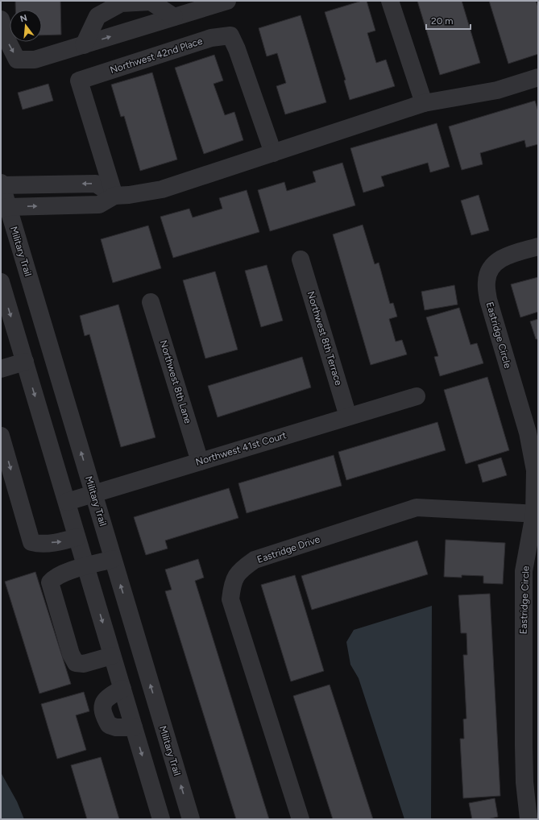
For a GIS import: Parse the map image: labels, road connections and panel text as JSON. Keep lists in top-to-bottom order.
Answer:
{
  "streets": {
    "street": [
      "Northwest 42nd Place",
      "Military Trail",
      "Eastridge Circle",
      "Northwest 8th Terrace",
      "Northwest 8th Lane",
      "Northwest 41st Court",
      "Eastridge Drive"
    ]
  },
  "crossings": [
    ["Military Trail", "Northwest 41st Court"],
    ["Eastridge Circle", "Eastridge Drive"],
    ["Northwest 8th Terrace", "Northwest 41st Court"],
    ["Northwest 8th Lane", "Northwest 41st Court"]
  ],
  "scale_bar": "20 m",
  "north": "top"
}
